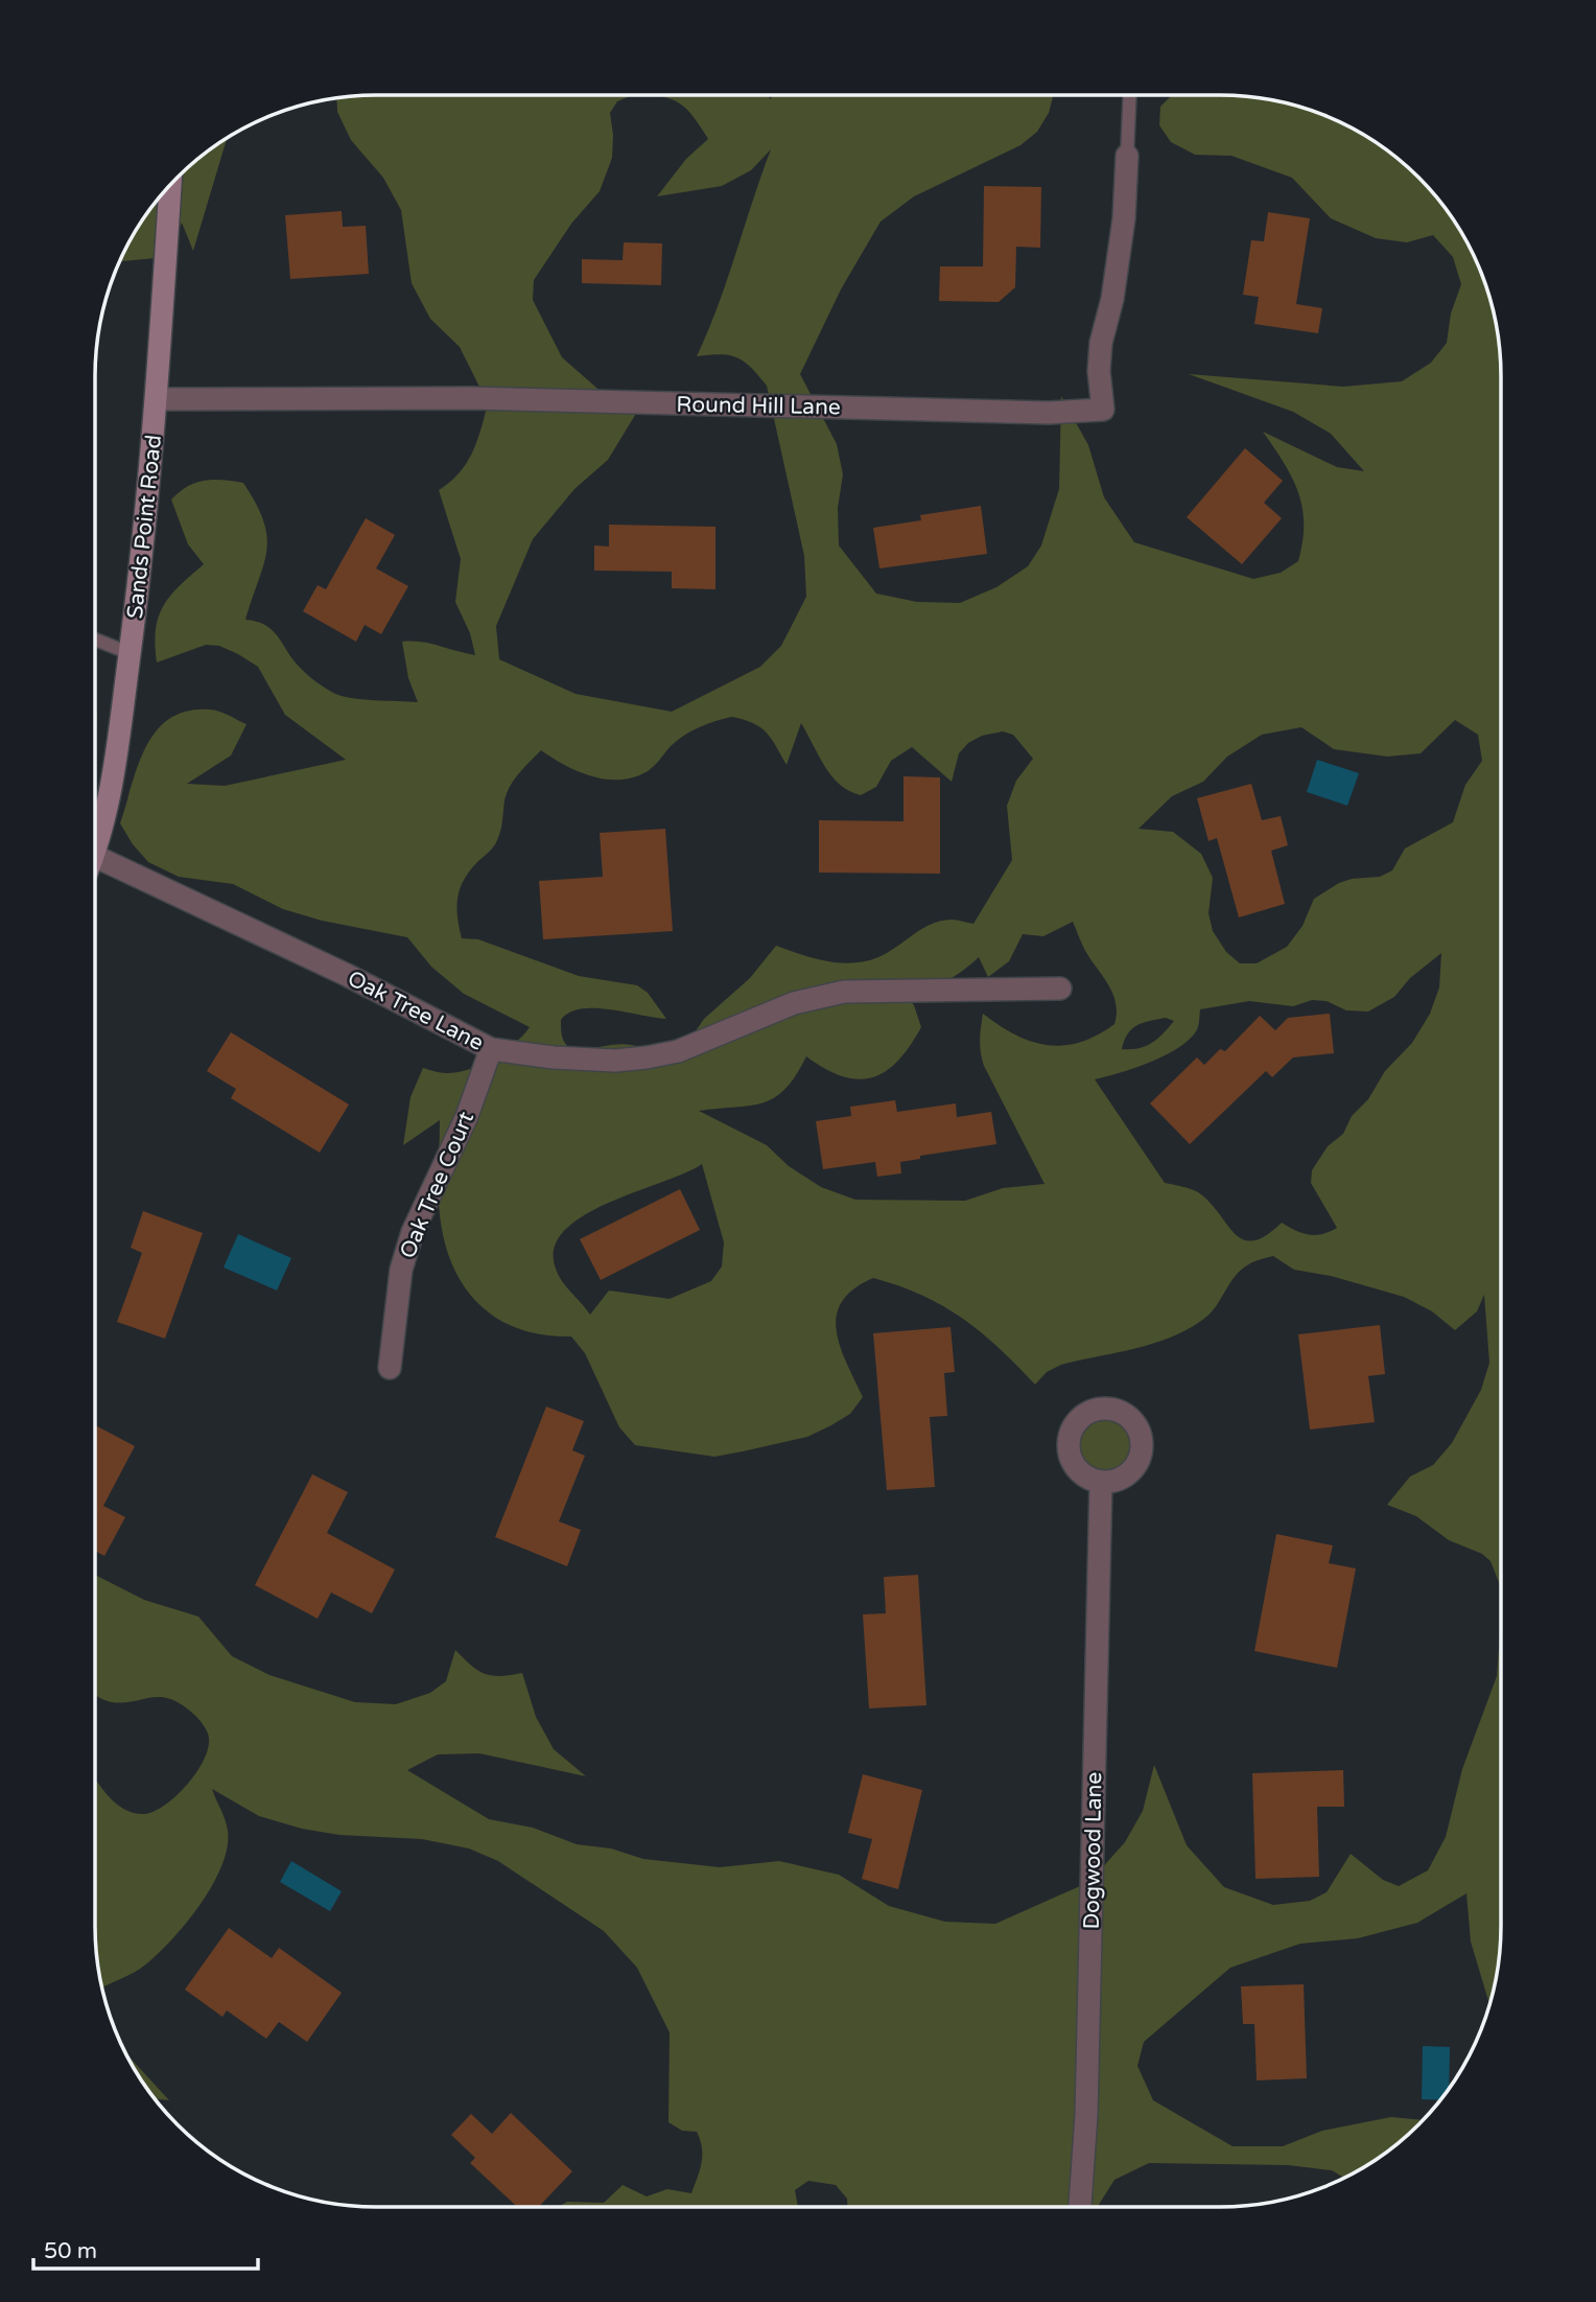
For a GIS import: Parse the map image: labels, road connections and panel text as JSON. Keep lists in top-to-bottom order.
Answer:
{
  "streets": {
    "main road": ["Sands Point Road"],
    "street": [
      "Round Hill Lane",
      "Oak Tree Lane",
      "Oak Tree Court",
      "Dogwood Lane"
    ]
  },
  "crossings": [
    ["Round Hill Lane", "Sands Point Road"],
    ["Oak Tree Lane", "Oak Tree Court"]
  ],
  "scale_bar": "50 m"
}
